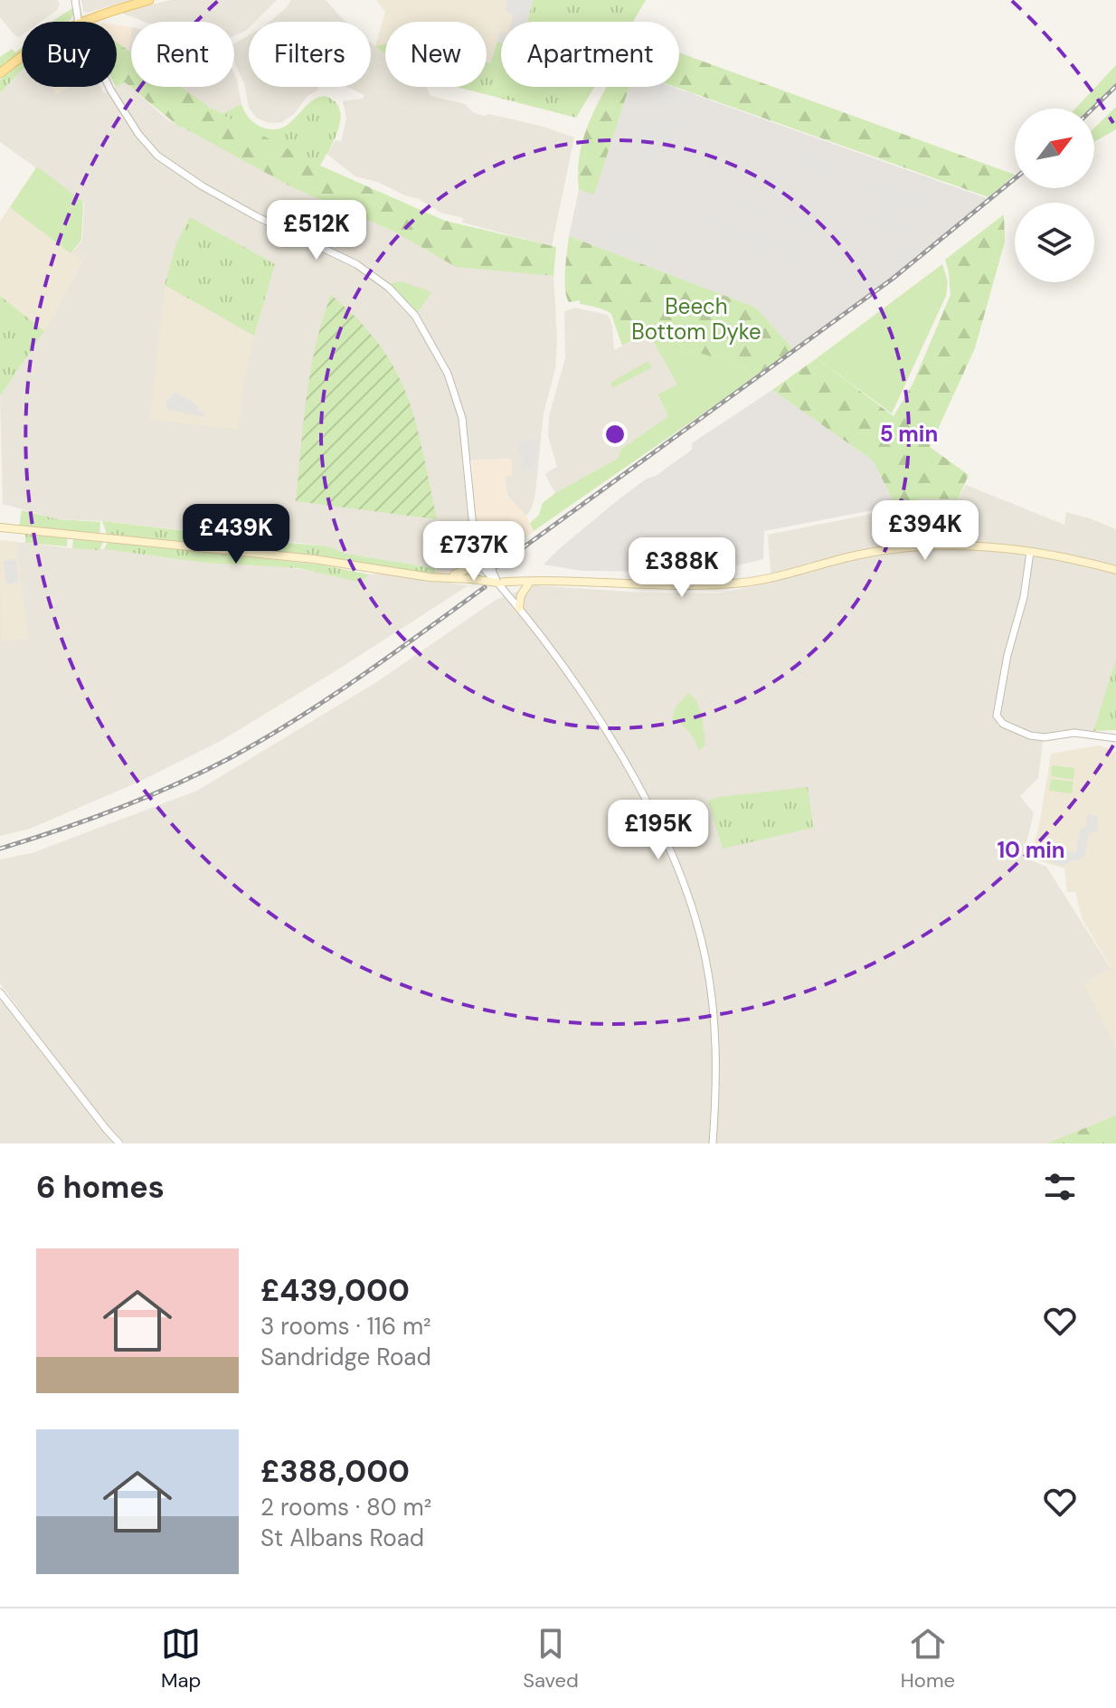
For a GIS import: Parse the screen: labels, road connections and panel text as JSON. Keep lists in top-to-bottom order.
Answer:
{
  "parks": ["Beech Bottom Dyke"],
  "north": "top right",
  "page": {
    "chip": [
      "Buy",
      "Rent",
      "Filters",
      "New",
      "Apartment"
    ],
    "price": [
      "£512K",
      "£394K",
      "£439K",
      "£737K",
      "£388K",
      "£195K"
    ],
    "heading": "6 homes",
    "list": [
      {
        "name": "£439,000",
        "note": "3 rooms · 116 m² · Sandridge Road"
      },
      {
        "name": "£388,000",
        "note": "2 rooms · 80 m² · St Albans Road"
      }
    ],
    "tabs": ["Map", "Saved", "Home"]
  },
  "rings": ["5 min", "10 min"]
}
